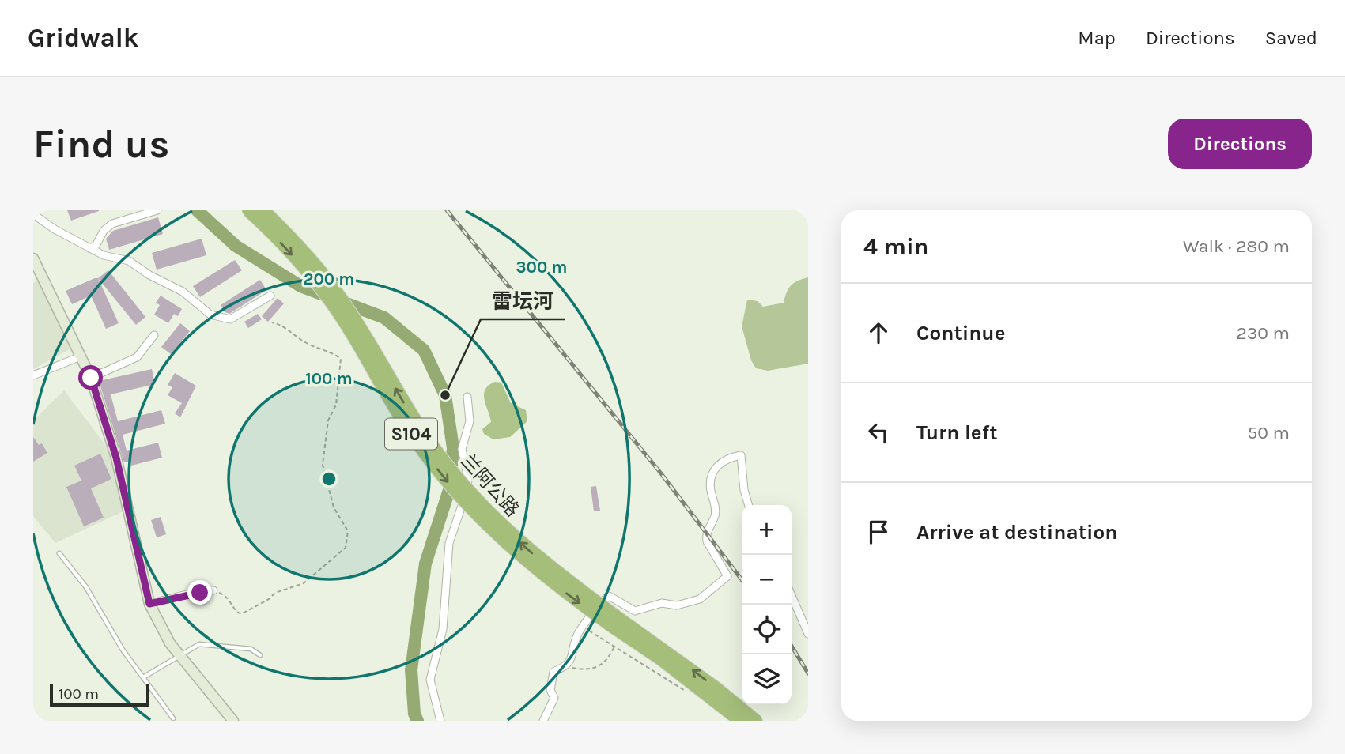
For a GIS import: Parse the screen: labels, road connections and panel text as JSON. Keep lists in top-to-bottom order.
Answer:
{
  "streets": {
    "highway": ["S104", "兰阿公路"]
  },
  "places": ["雷坛河"],
  "scale_bar": "100 m",
  "page": {
    "header": "Gridwalk",
    "nav": ["Map", "Directions", "Saved"],
    "buttons": "Directions",
    "title": "Find us",
    "heading": ["4 min", "Walk · 280 m"],
    "list": [
      ["Continue", "230 m"],
      ["Turn left", "50 m"],
      "Arrive at destination"
    ],
    "map_buttons": ["+", "−"],
    "scale": "100 m"
  },
  "rings": ["300 m", "200 m", "100 m"]
}
